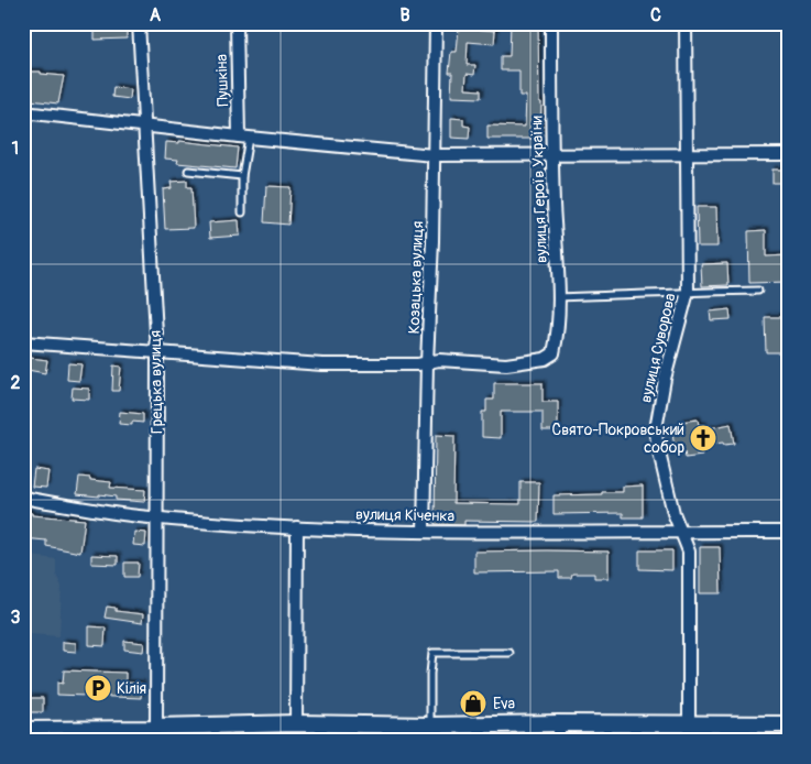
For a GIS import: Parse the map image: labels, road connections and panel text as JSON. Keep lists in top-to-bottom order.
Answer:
{
  "streets": {
    "street": [
      "Пушкіна",
      "вулиця Героїв України",
      "Козацька вулиця",
      "вулиця Суворова",
      "Грецька вулиця",
      "вулиця Кіченка"
    ]
  },
  "crossings": [
    ["вулиця Героїв України", "Козацька вулиця"],
    ["Козацька вулиця", "вулиця Кіченка"],
    ["вулиця Суворова", "вулиця Кіченка"],
    ["Грецька вулиця", "вулиця Кіченка"]
  ],
  "places": {
    "church": ["Свято-Покровський собор"],
    "parking": ["Кілія"],
    "shop": ["Eva"]
  },
  "grid": {
    "columns": ["A", "B", "C"],
    "rows": ["1", "2", "3"]
  }
}
